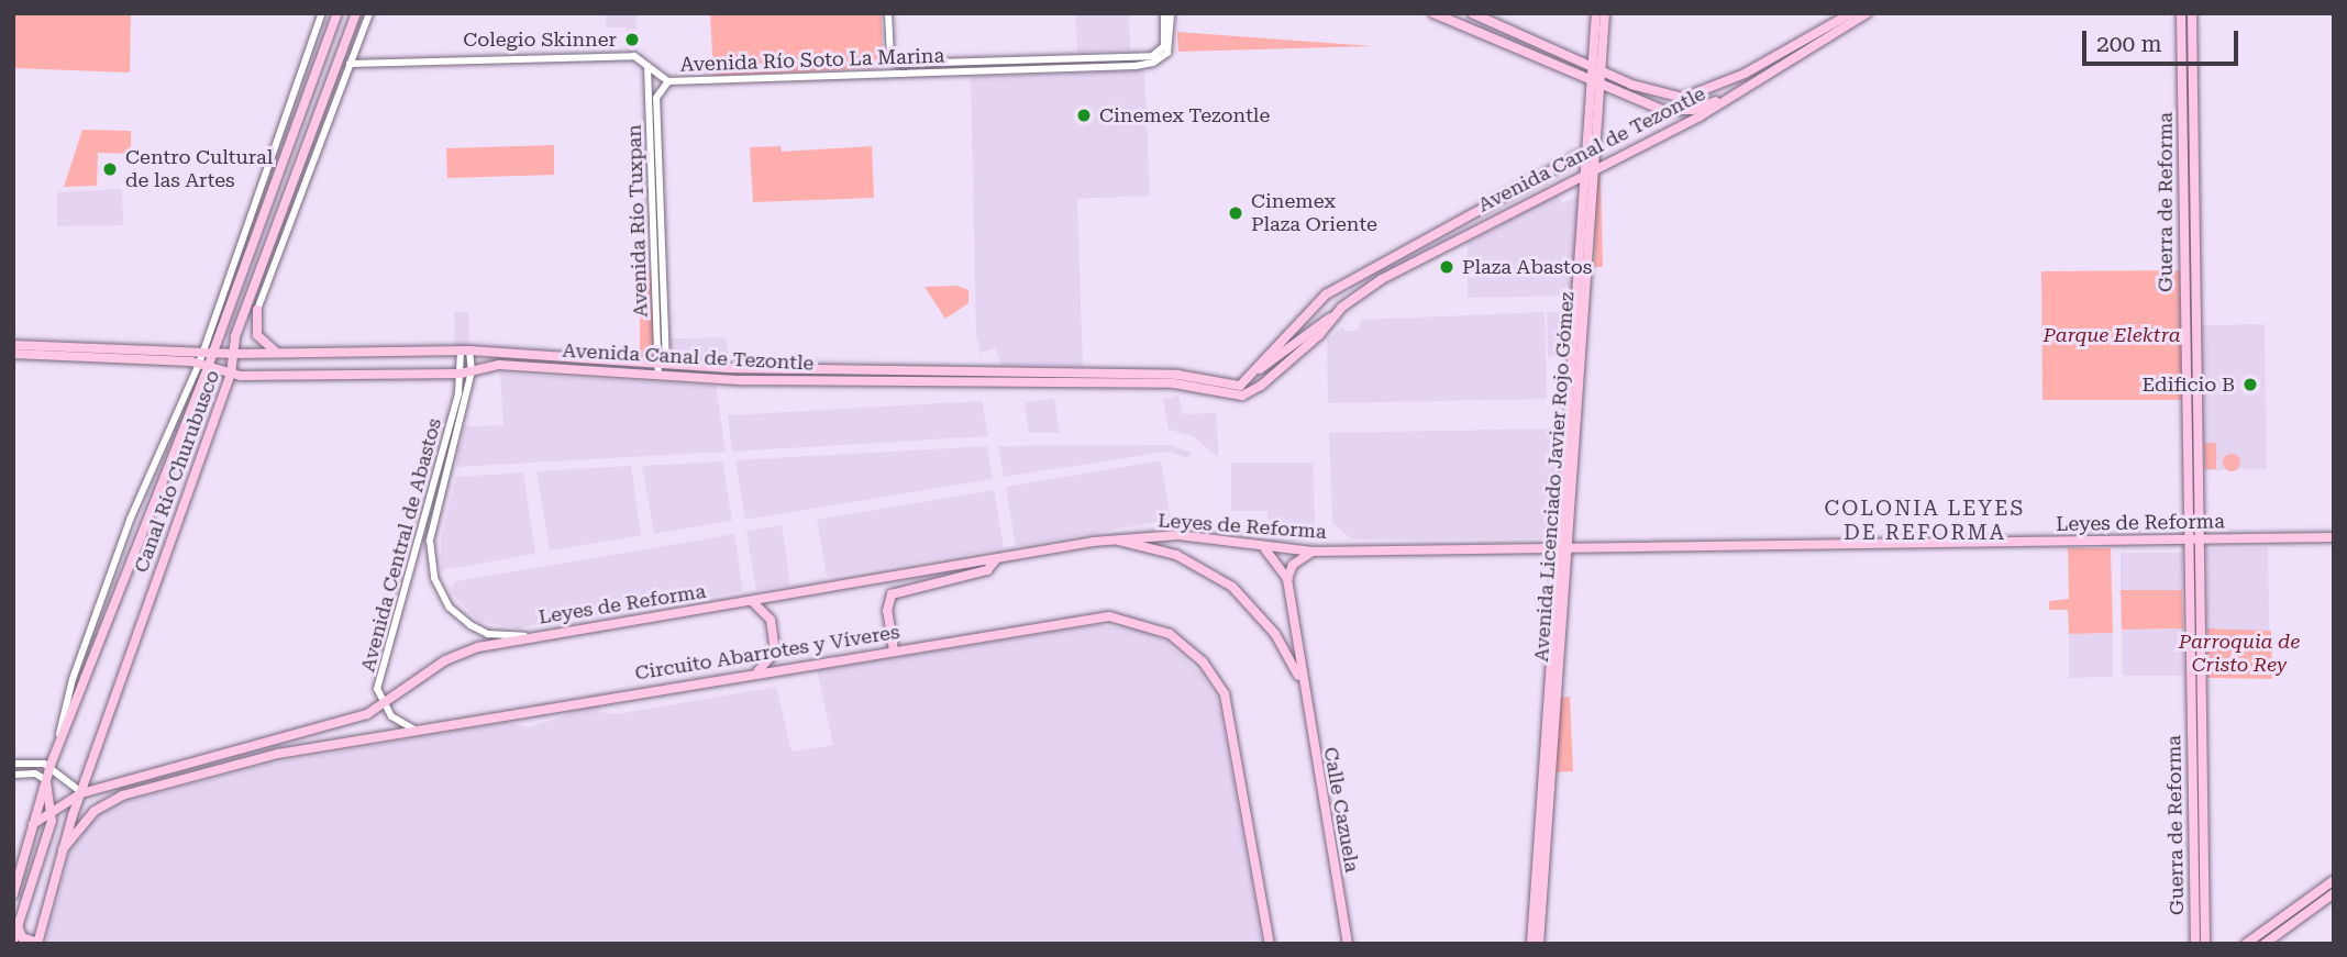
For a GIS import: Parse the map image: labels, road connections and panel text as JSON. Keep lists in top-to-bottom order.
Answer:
{
  "streets": {
    "main road": [
      "Avenida Canal de Tezontle",
      "Guerra de Reforma",
      "Canal Río Churubusco",
      "Avenida Licenciado Javier Rojo Gómez",
      "Leyes de Reforma",
      "Circuito Abarrotes y Víveres",
      "Calle Cazuela"
    ],
    "street": ["Avenida Río Soto La Marina", "Avenida Río Tuxpan", "Avenida Central de Abastos"]
  },
  "crossings": [
    ["Avenida Río Soto La Marina", "Avenida Río Tuxpan"],
    ["Avenida Canal de Tezontle", "Avenida Río Tuxpan"],
    ["Avenida Canal de Tezontle", "Canal Río Churubusco"],
    ["Avenida Canal de Tezontle", "Avenida Licenciado Javier Rojo Gómez"],
    ["Avenida Canal de Tezontle", "Avenida Central de Abastos"],
    ["Guerra de Reforma", "Leyes de Reforma"],
    ["Canal Río Churubusco", "Leyes de Reforma"],
    ["Canal Río Churubusco", "Circuito Abarrotes y Víveres"],
    ["Avenida Licenciado Javier Rojo Gómez", "Leyes de Reforma"],
    ["Leyes de Reforma", "Avenida Central de Abastos"],
    ["Leyes de Reforma", "Calle Cazuela"]
  ],
  "districts": ["COLONIA LEYES DE REFORMA"],
  "parks": ["Parque Elektra", "Parroquia de Cristo Rey"],
  "places": [
    "Colegio Skinner",
    "Cinemex Tezontle",
    "Centro Cultural de las Artes",
    "Cinemex Plaza Oriente",
    "Plaza Abastos",
    "Edificio B"
  ],
  "scale_bar": "200 m"
}
